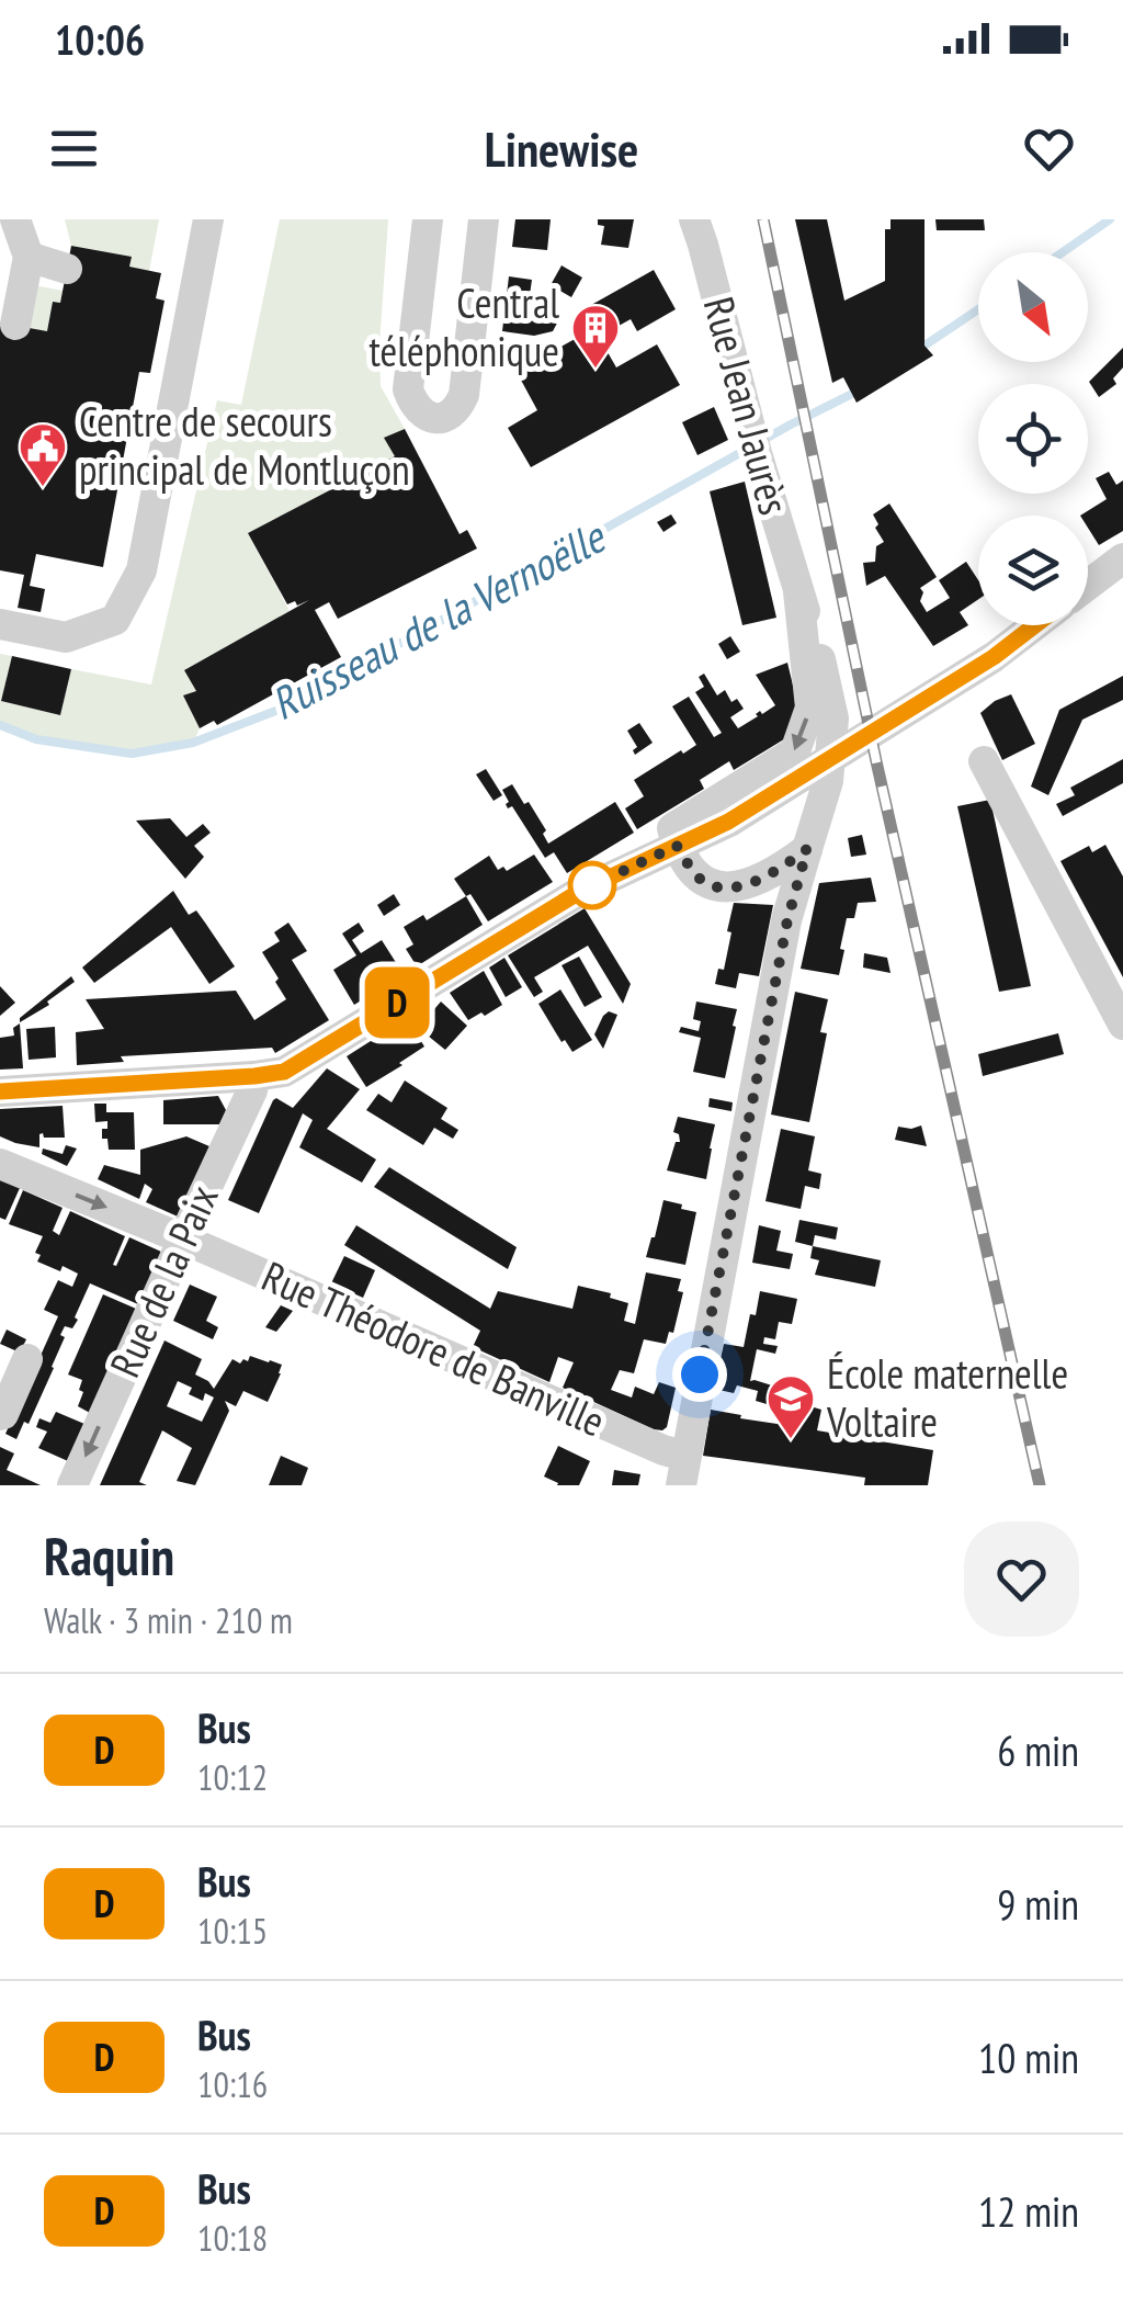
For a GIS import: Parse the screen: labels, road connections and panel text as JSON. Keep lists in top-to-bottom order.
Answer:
{
  "streets": {
    "street": ["Rue Jean Jaurès", "Rue de la Paix", "Rue Théodore de Banville"]
  },
  "crossings": [
    ["Rue Jean Jaurès", "Rue Théodore de Banville"],
    ["Rue de la Paix", "Rue Théodore de Banville"]
  ],
  "one_way": ["Rue de la Paix"],
  "water": ["Ruisseau de la Vernoëlle"],
  "places": {
    "building": ["Central téléphonique"],
    "public building": ["Centre de secours principal de Montluçon"],
    "school or university": ["École maternelle Voltaire"]
  },
  "lines": ["bus line D"],
  "north": "bottom right",
  "page": {
    "status": "10:06",
    "header": "Linewise",
    "on_map": "D",
    "heading": ["Raquin", "Walk · 3 min · 210 m"],
    "list": [
      {
        "mark": "D",
        "name": "Bus",
        "note": "10:12",
        "value": "6 min"
      },
      {
        "mark": "D",
        "name": "Bus",
        "note": "10:15",
        "value": "9 min"
      },
      {
        "mark": "D",
        "name": "Bus",
        "note": "10:16",
        "value": "10 min"
      },
      {
        "mark": "D",
        "name": "Bus",
        "note": "10:18",
        "value": "12 min"
      }
    ]
  }
}
